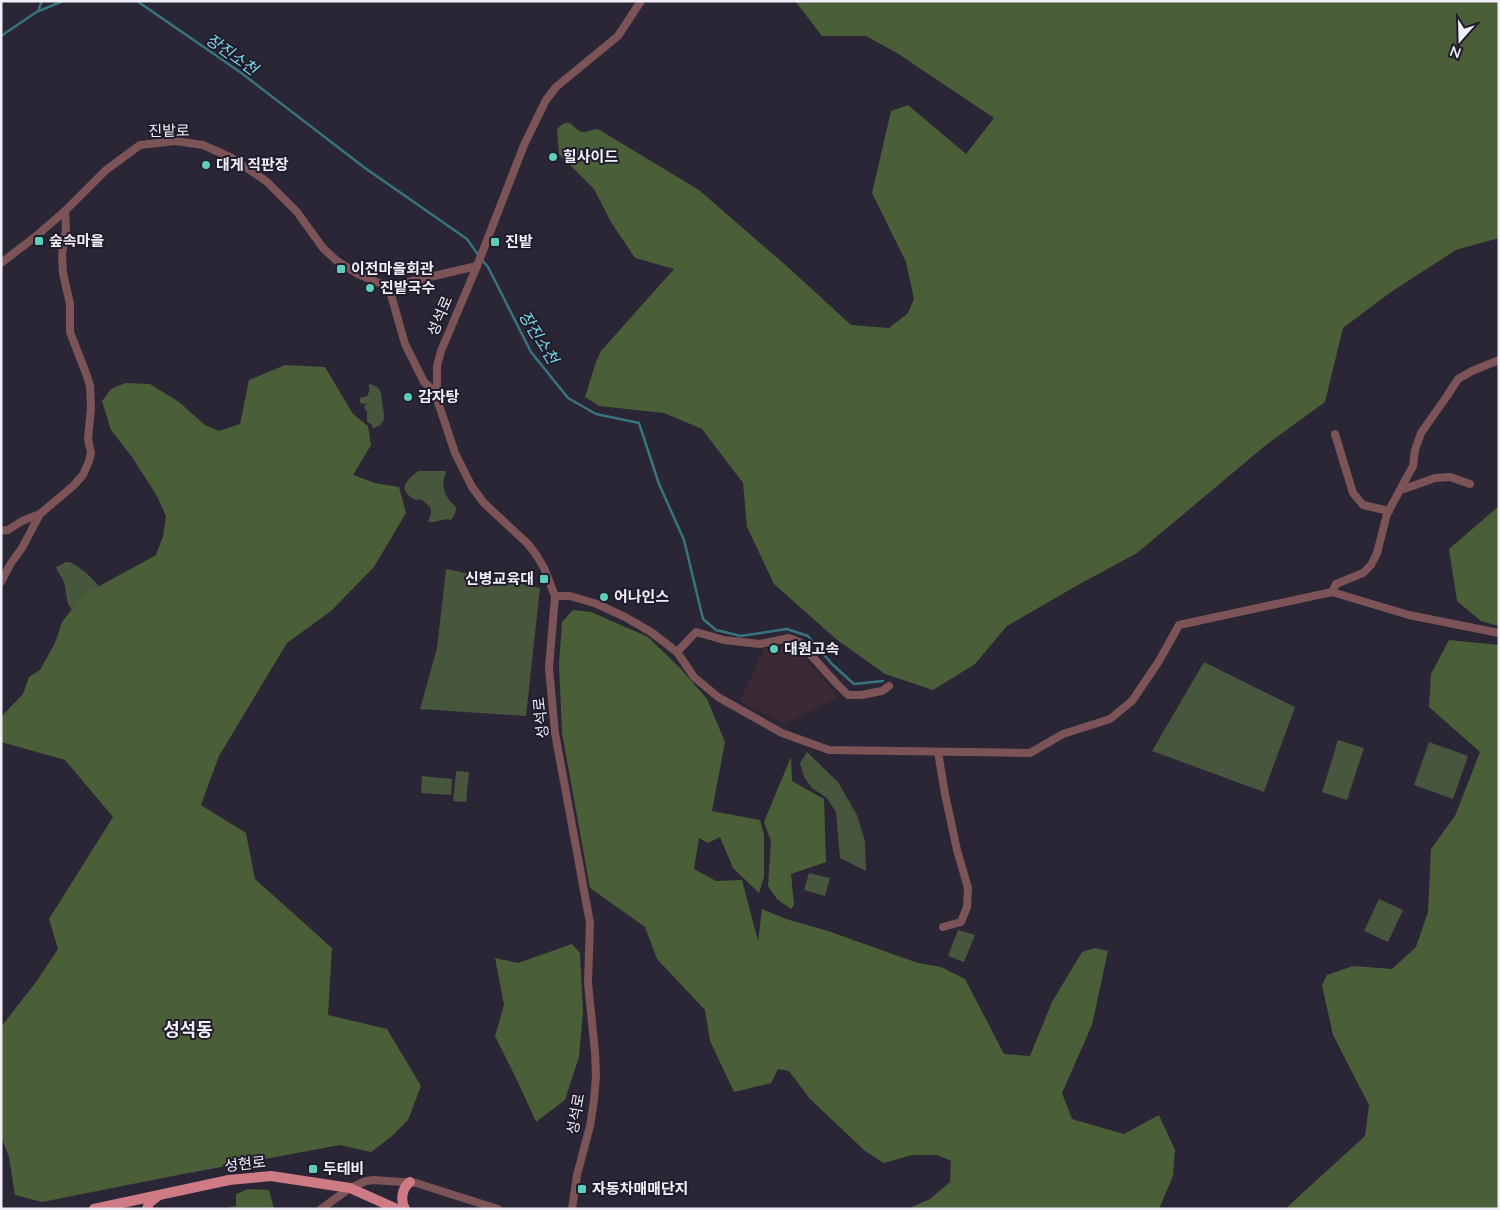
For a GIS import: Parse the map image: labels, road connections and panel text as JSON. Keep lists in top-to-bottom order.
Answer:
{
  "streets": {
    "main road": ["성현로"],
    "street": ["진밭로", "성석로"]
  },
  "crossings": [
    ["진밭로", "성석로"]
  ],
  "districts": ["성석동"],
  "water": ["장진소천"],
  "places": {
    "other": [
      "힐사이드",
      "대게 직판장",
      "진밭국수",
      "감자탕",
      "어나인스",
      "대원고속"
    ],
    "transit": [
      "숲속마을",
      "진밭",
      "이전마을회관",
      "신병교육대",
      "두테비",
      "자동차매매단지"
    ]
  },
  "north": "bottom"
}
